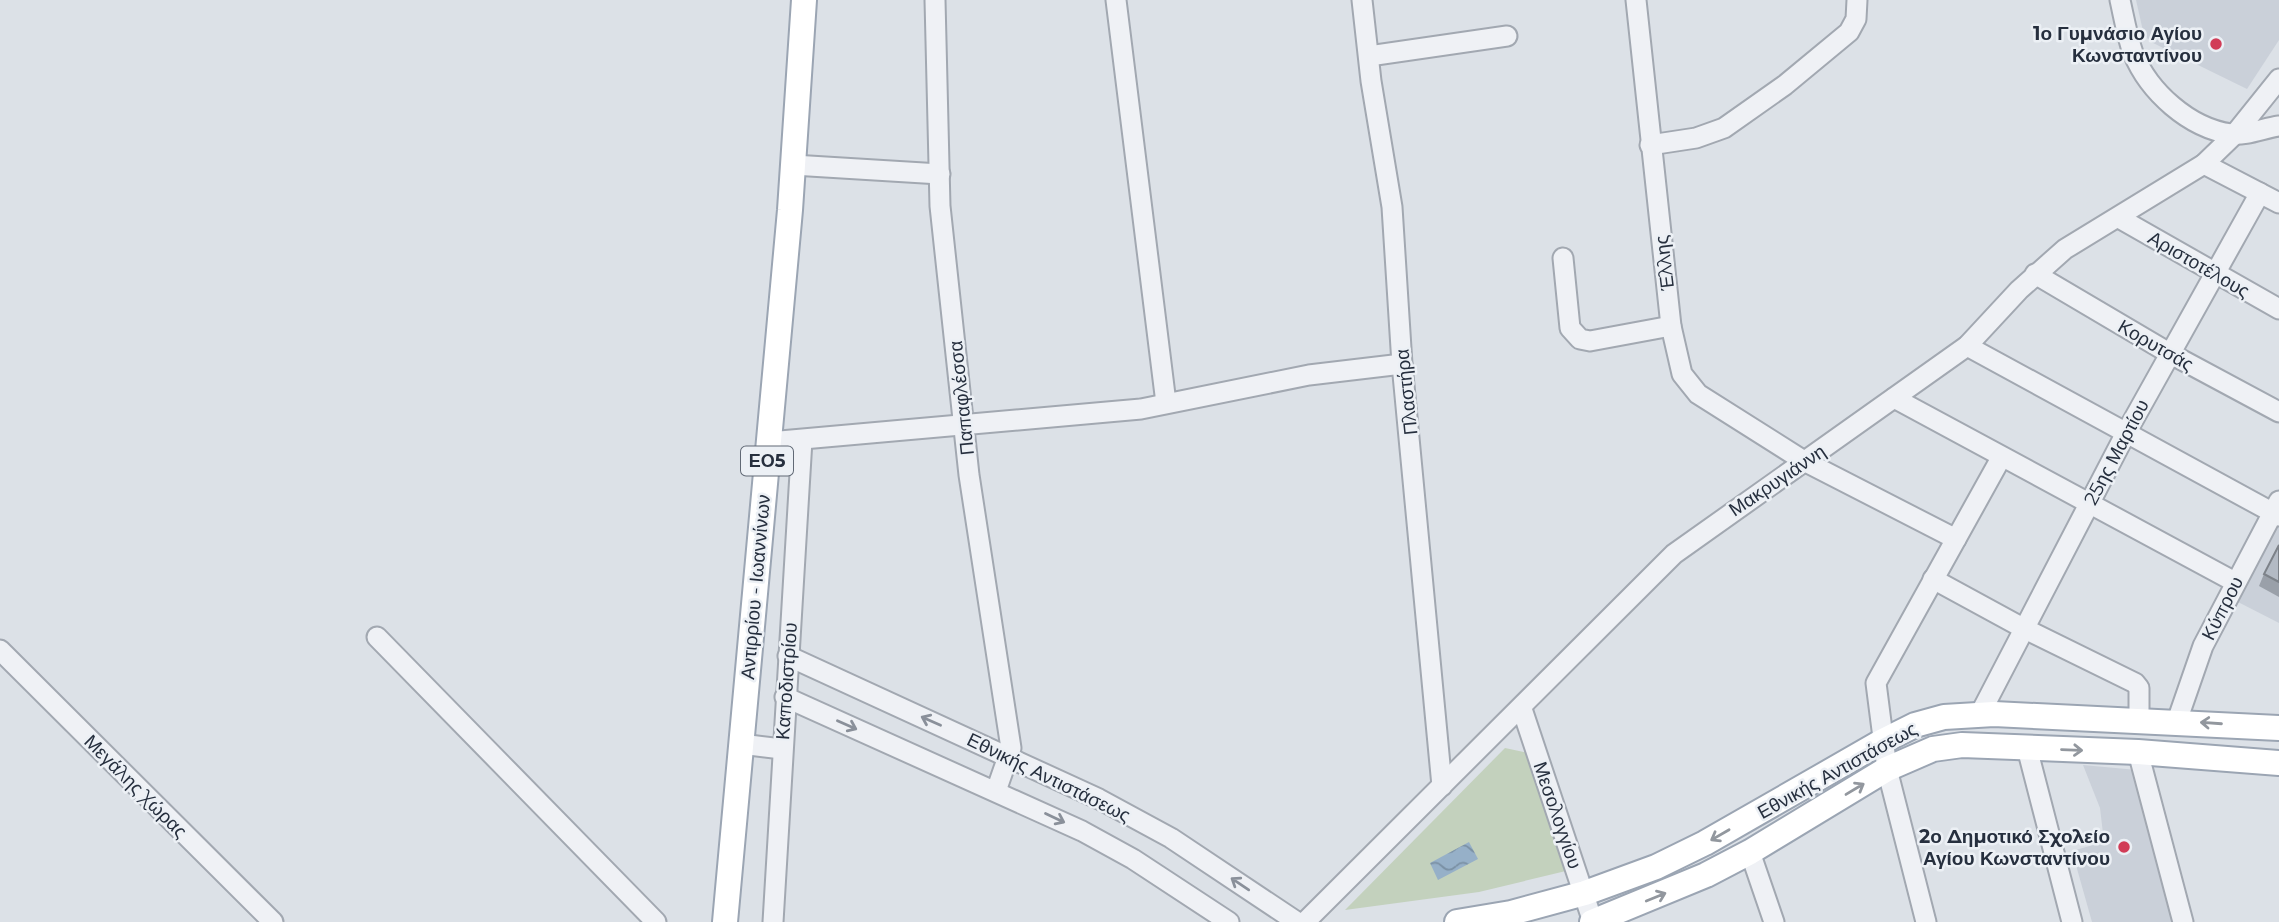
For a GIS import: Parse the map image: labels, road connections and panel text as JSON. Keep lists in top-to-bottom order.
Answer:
{
  "streets": {
    "main road": ["ΕΟ5", "Αντιρρίου - Ιωαννίνων", "Εθνικής Αντιστάσεως"],
    "street": [
      "Έλλης",
      "Αριστοτέλους",
      "Κορυτσάς",
      "Πλαστήρα",
      "Παπαφλέσσα",
      "25ης Μαρτίου",
      "Μακρυγιάννη",
      "Κύπρου",
      "Καποδιστρίου",
      "Μεγάλης Χώρας",
      "Μεσολογγίου"
    ]
  },
  "crossings": [
    ["Έλλης", "Μακρυγιάννη"],
    ["Αριστοτέλους", "25ης Μαρτίου"],
    ["Αριστοτέλους", "Μακρυγιάννη"],
    ["Κορυτσάς", "25ης Μαρτίου"],
    ["Κορυτσάς", "Μακρυγιάννη"],
    ["Πλαστήρα", "Μακρυγιάννη"],
    ["Παπαφλέσσα", "Εθνικής Αντιστάσεως"],
    ["25ης Μαρτίου", "Εθνικής Αντιστάσεως"],
    ["Μακρυγιάννη", "Μεσολογγίου"],
    ["Κύπρου", "Εθνικής Αντιστάσεως"],
    ["Καποδιστρίου", "Εθνικής Αντιστάσεως"],
    ["Εθνικής Αντιστάσεως", "Μεσολογγίου"]
  ],
  "places": ["1ο Γυμνάσιο Αγίου Κωνσταντίνου", "2ο Δημοτικό Σχολείο Αγίου Κωνσταντίνου"]
}
